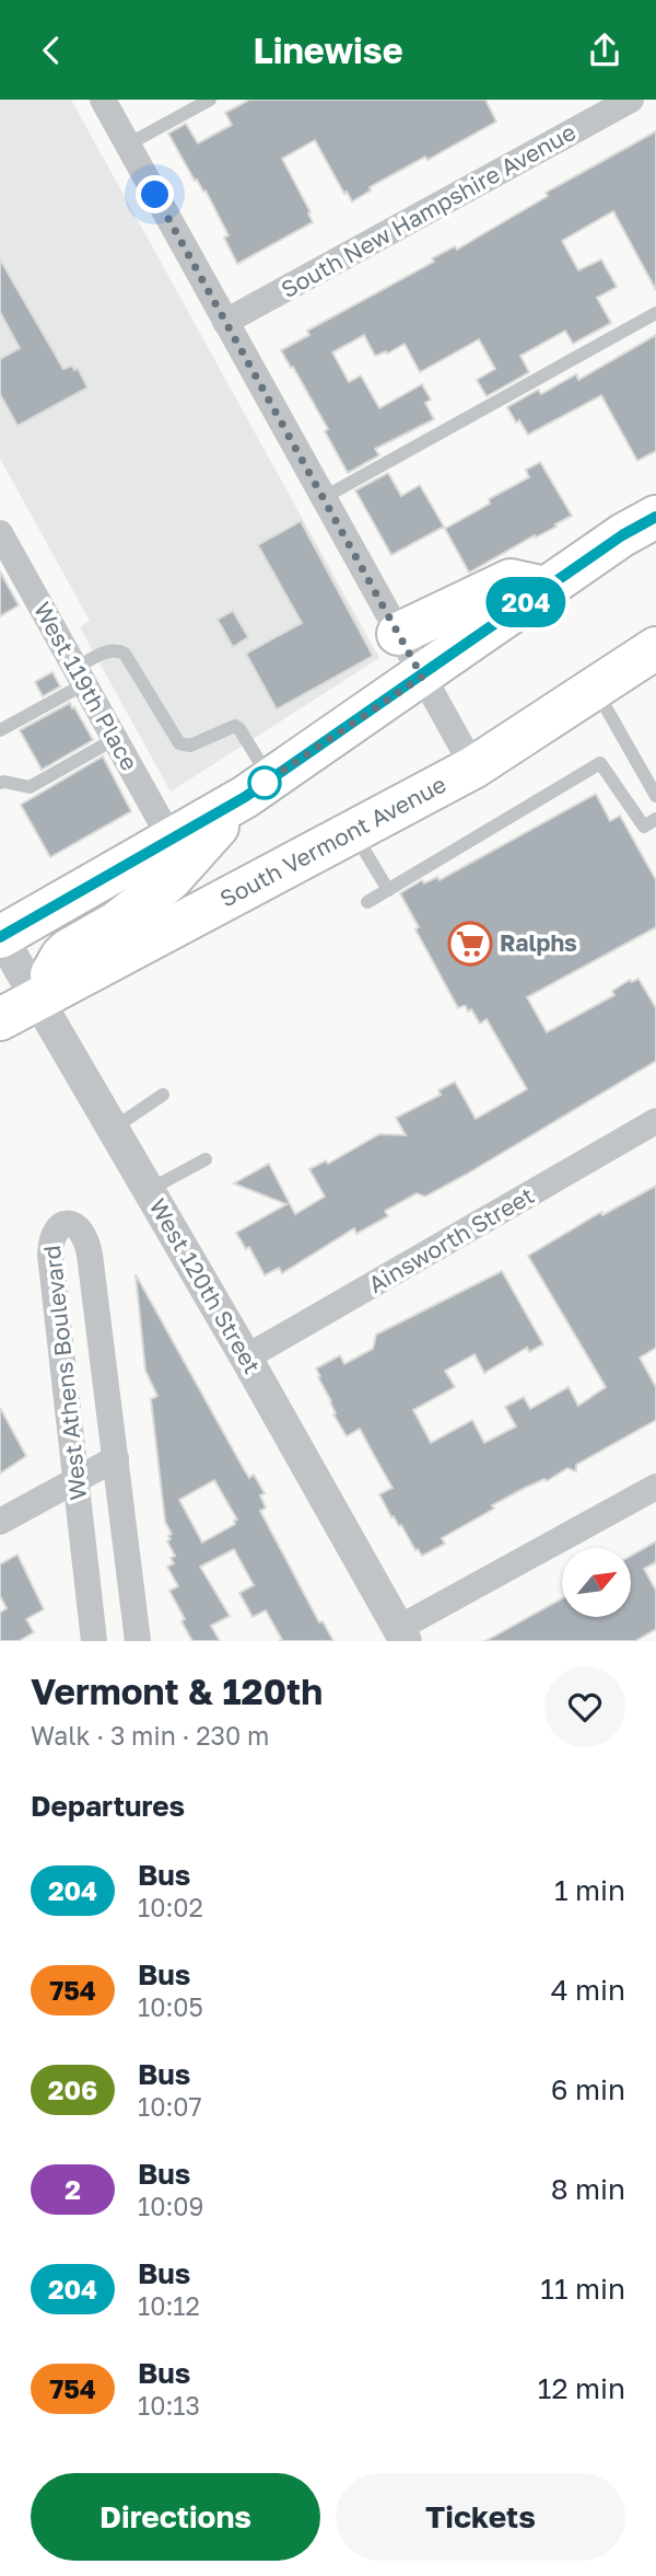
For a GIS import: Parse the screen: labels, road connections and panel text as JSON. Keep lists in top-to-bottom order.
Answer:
{
  "streets": {
    "main road": ["South Vermont Avenue"],
    "street": [
      "South New Hampshire Avenue",
      "West 119th Place",
      "Ainsworth Street",
      "West 120th Street",
      "West Athens Boulevard"
    ]
  },
  "crossings": [
    ["South Vermont Avenue", "West 120th Street"],
    ["Ainsworth Street", "West 120th Street"]
  ],
  "places": {
    "supermarket": ["Ralphs"]
  },
  "lines": ["bus line 204"],
  "north": "top right",
  "page": {
    "header": "Linewise",
    "on_map": "204",
    "heading": [
      ["Vermont & 120th", "Walk · 3 min · 230 m"],
      "Departures"
    ],
    "list": [
      {
        "mark": "204",
        "name": "Bus",
        "note": "10:02",
        "value": "1 min"
      },
      {
        "mark": "754",
        "name": "Bus",
        "note": "10:05",
        "value": "4 min"
      },
      {
        "mark": "206",
        "name": "Bus",
        "note": "10:07",
        "value": "6 min"
      },
      {
        "mark": "2",
        "name": "Bus",
        "note": "10:09",
        "value": "8 min"
      },
      {
        "mark": "204",
        "name": "Bus",
        "note": "10:12",
        "value": "11 min"
      },
      {
        "mark": "754",
        "name": "Bus",
        "note": "10:13",
        "value": "12 min"
      }
    ],
    "buttons": ["Directions", "Tickets"]
  }
}
